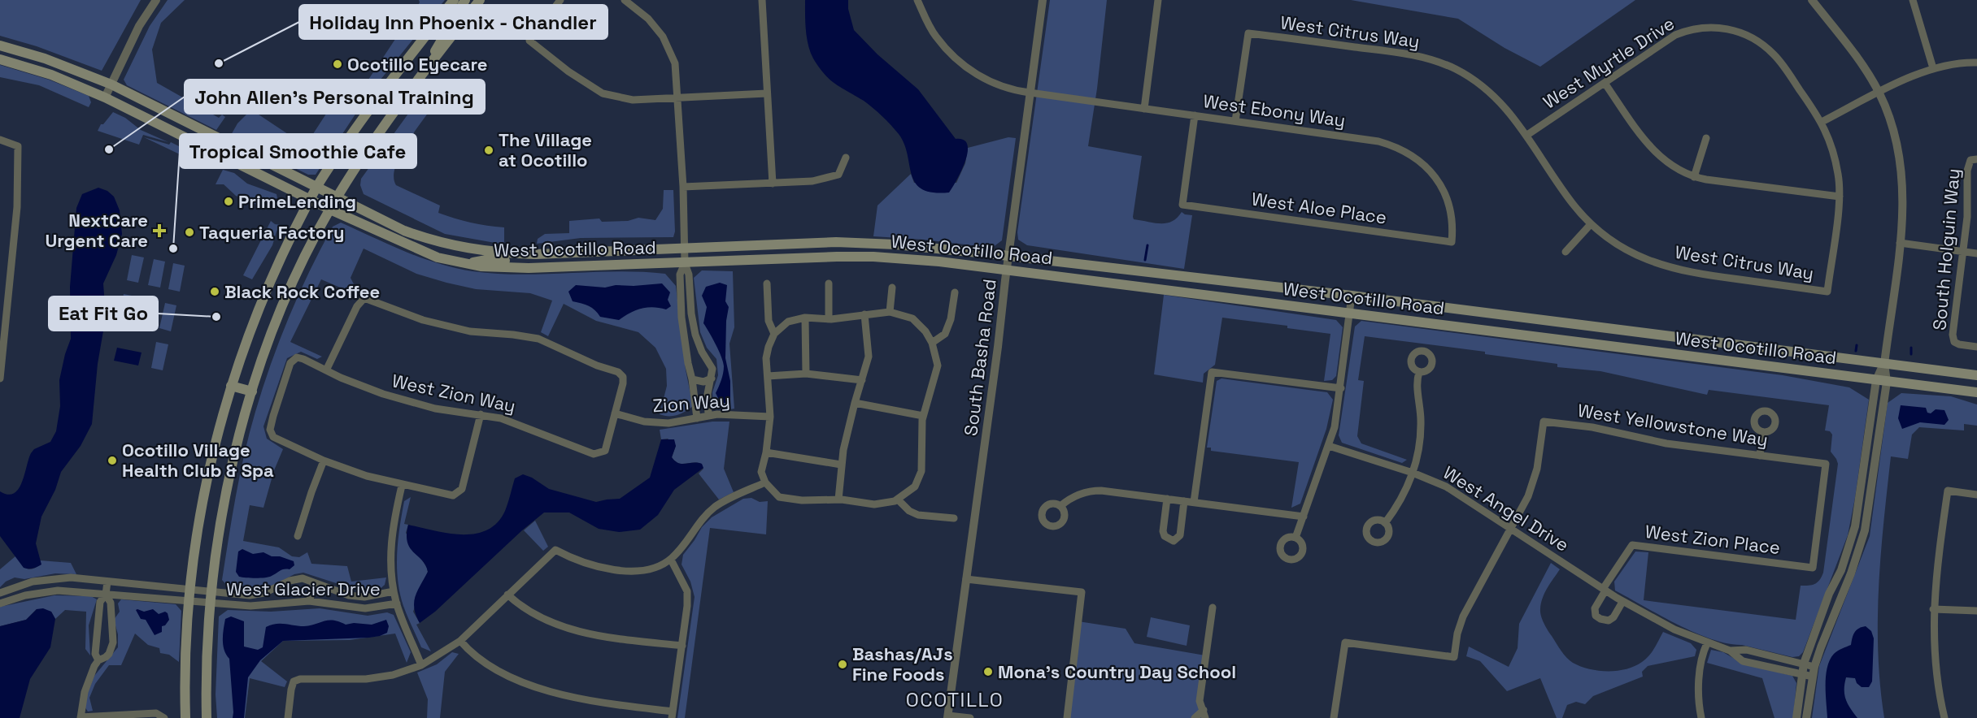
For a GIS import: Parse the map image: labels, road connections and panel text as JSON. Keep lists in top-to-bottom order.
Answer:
{
  "streets": {
    "main road": ["West Ocotillo Road"],
    "street": [
      "West Citrus Way",
      "West Myrtle Drive",
      "West Ebony Way",
      "West Aloe Place",
      "South Holguin Way",
      "South Basha Road",
      "West Zion Way",
      "Zion Way",
      "West Yellowstone Way",
      "West Angel Drive",
      "West Zion Place",
      "West Glacier Drive"
    ]
  },
  "crossings": [
    ["West Citrus Way", "West Myrtle Drive"],
    ["West Citrus Way", "West Ebony Way"],
    ["West Ebony Way", "West Aloe Place"],
    ["West Ebony Way", "South Basha Road"],
    ["West Ocotillo Road", "South Basha Road"],
    ["West Zion Way", "Zion Way"],
    ["West Yellowstone Way", "West Angel Drive"],
    ["West Yellowstone Way", "West Zion Place"],
    ["West Angel Drive", "West Zion Place"]
  ],
  "districts": ["OCOTILLO"],
  "places": {
    "other": [
      "Holiday Inn Phoenix - Chandler",
      "Ocotillo Eyecare",
      "John Allen's Personal Training",
      "The Village at Ocotillo",
      "PrimeLending",
      "Taqueria Factory",
      "Tropical Smoothie Cafe",
      "Black Rock Coffee",
      "Eat Fit Go",
      "Ocotillo Village Health Club & Spa",
      "Bashas/AJs Fine Foods",
      "Mona's Country Day School"
    ],
    "health": ["NextCare Urgent Care"]
  }
}
